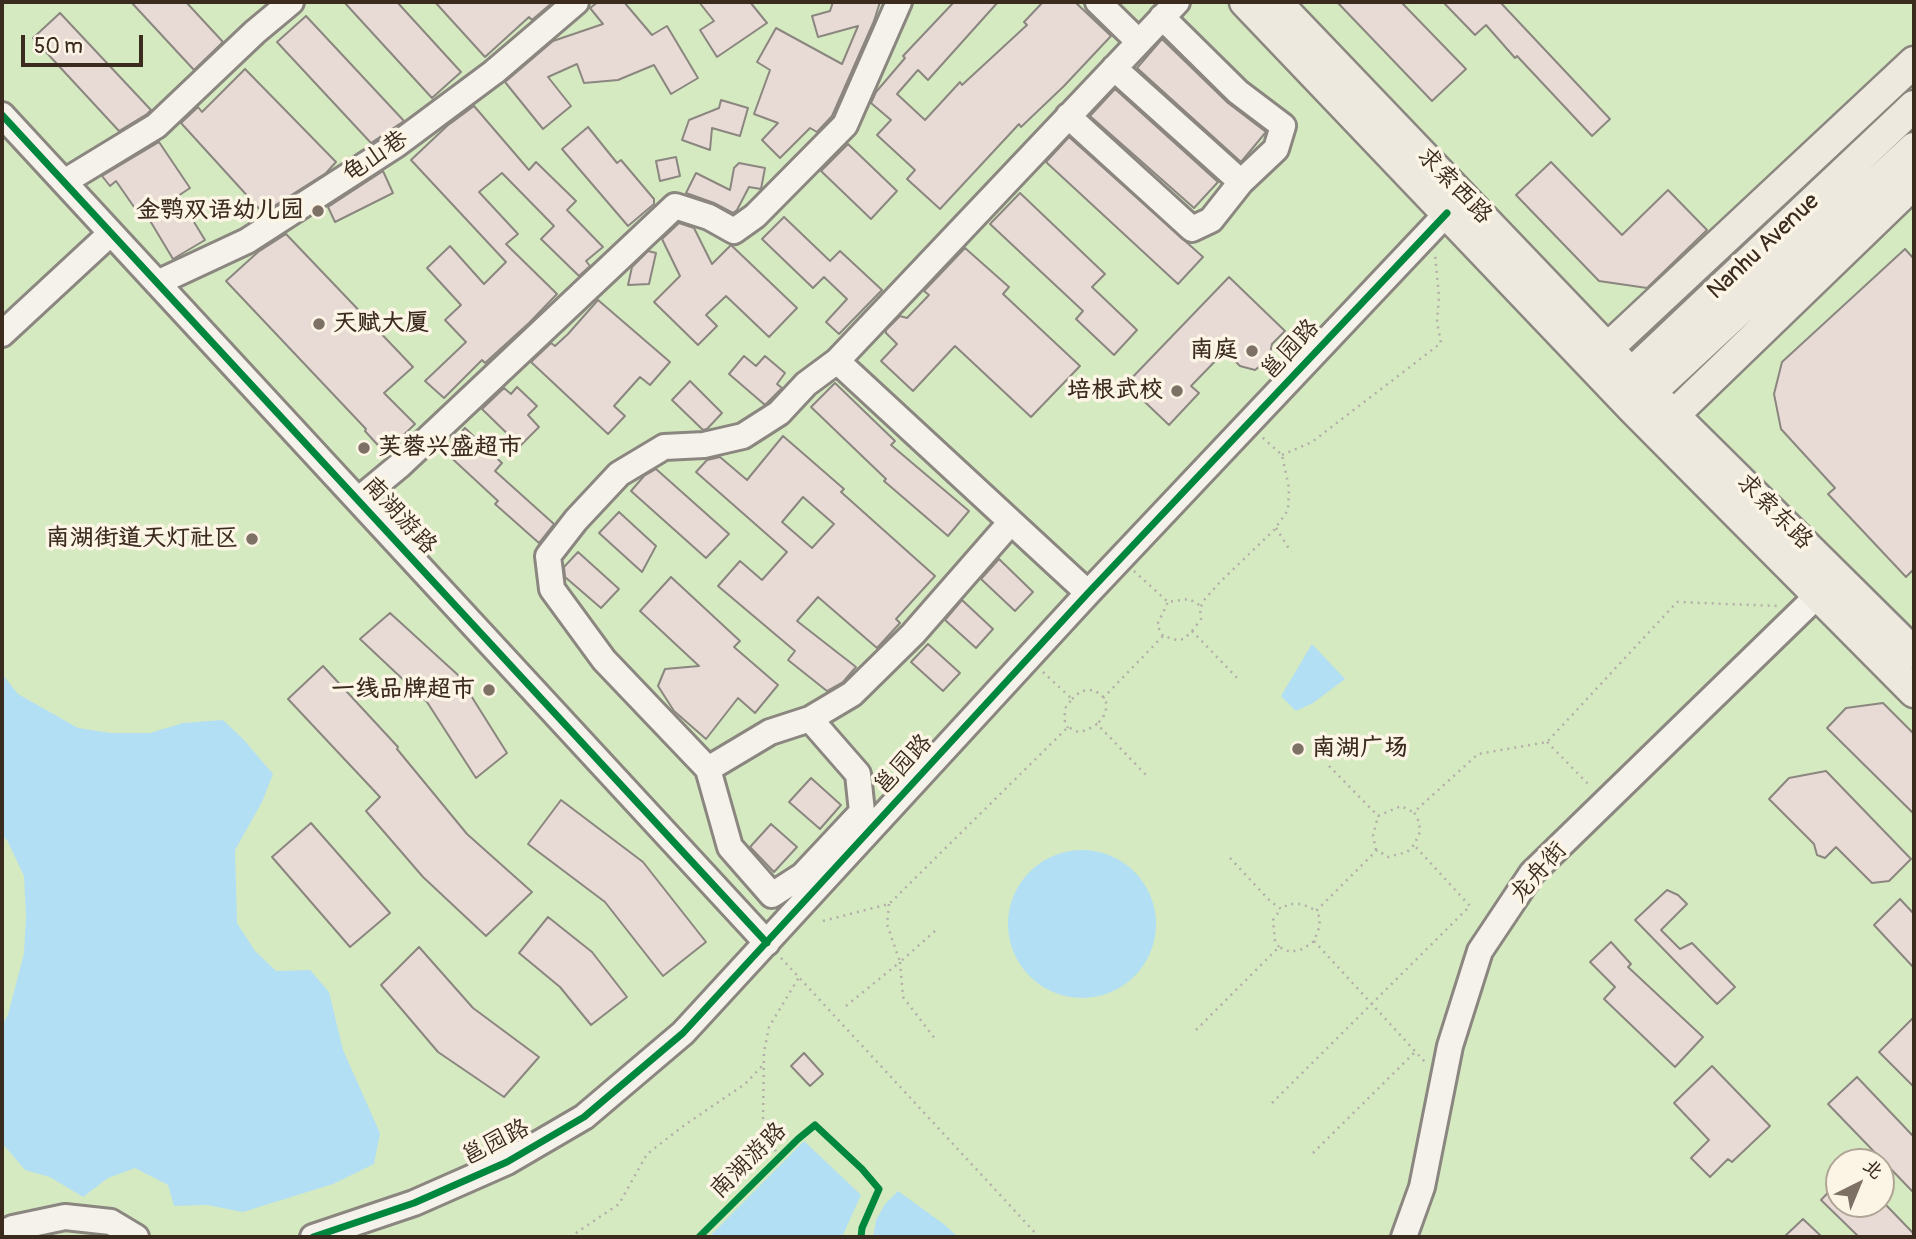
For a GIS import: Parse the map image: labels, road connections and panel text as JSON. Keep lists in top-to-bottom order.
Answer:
{
  "streets": {
    "main road": ["求索西路", "Nanhu Avenue", "求索东路"],
    "street": [
      "龟山巷",
      "邕园路",
      "南湖游路",
      "龙舟街"
    ]
  },
  "crossings": [
    ["龟山巷", "南湖游路"],
    ["求索西路", "Nanhu Avenue"],
    ["求索西路", "邕园路"],
    ["求索西路", "求索东路"],
    ["Nanhu Avenue", "求索东路"],
    ["邕园路", "南湖游路"]
  ],
  "places": [
    "金鹗双语幼儿园",
    "天赋大厦",
    "南庭",
    "培根武校",
    "芙蓉兴盛超市",
    "南湖街道天灯社区",
    "一线品牌超市",
    "南湖广场"
  ],
  "scale_bar": "50 m",
  "north": "top right"
}
